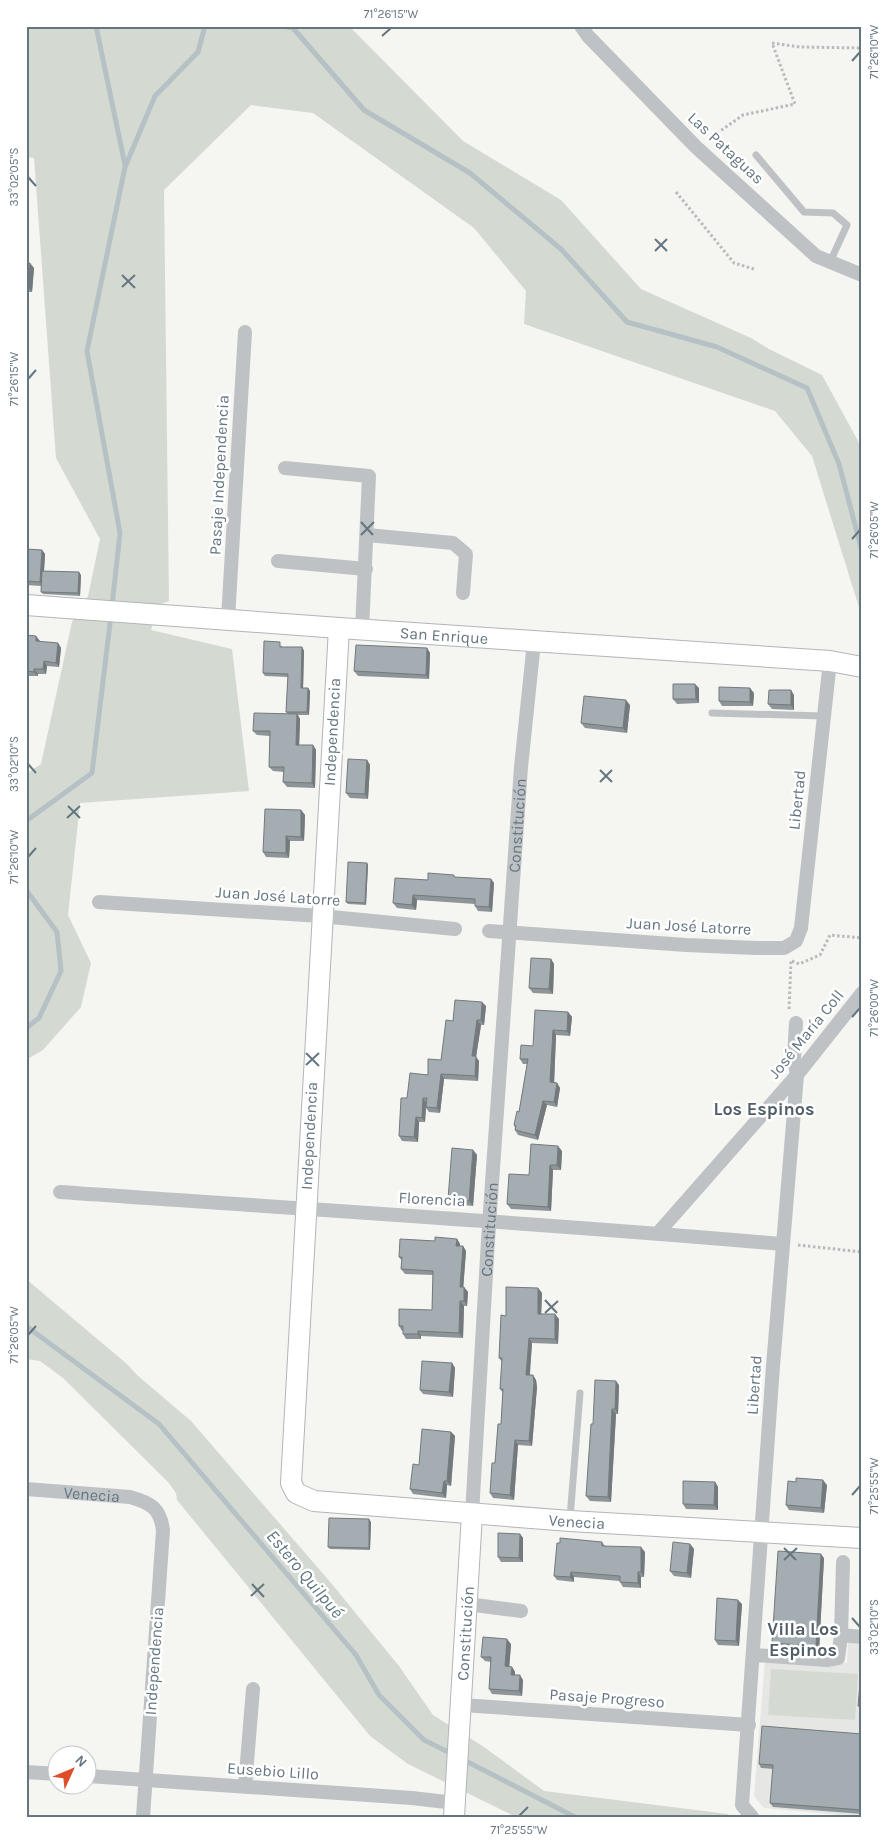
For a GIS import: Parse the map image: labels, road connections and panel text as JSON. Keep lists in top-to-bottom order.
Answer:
{
  "streets": {
    "street": [
      "Las Pataguas",
      "Pasaje Independencia",
      "San Enrique",
      "Independencia",
      "Libertad",
      "Constitución",
      "Juan José Latorre",
      "José María Coll",
      "Florencia",
      "Venecia",
      "Pasaje Progreso",
      "Eusebio Lillo"
    ]
  },
  "crossings": [
    ["Pasaje Independencia", "San Enrique"],
    ["San Enrique", "Independencia"],
    ["San Enrique", "Libertad"],
    ["San Enrique", "Constitución"],
    ["Independencia", "Juan José Latorre"],
    ["Independencia", "Florencia"],
    ["Independencia", "Venecia"],
    ["Independencia", "Eusebio Lillo"],
    ["Libertad", "Juan José Latorre"],
    ["Libertad", "José María Coll"],
    ["Libertad", "Florencia"],
    ["Libertad", "Venecia"],
    ["Libertad", "Pasaje Progreso"],
    ["Constitución", "Juan José Latorre"],
    ["Constitución", "Florencia"],
    ["Constitución", "Venecia"],
    ["Constitución", "Pasaje Progreso"],
    ["Constitución", "Eusebio Lillo"],
    ["José María Coll", "Florencia"]
  ],
  "districts": ["Los Espinos", "Villa Los Espinos"],
  "water": ["Estero Quilpué"],
  "north": "top right",
  "coordinates": [
    "71°26'15\"W",
    "71°26'10\"W",
    "33°02'05\"S",
    "71°26'05\"W",
    "33°02'10\"S",
    "71°26'00\"W",
    "71°25'55\"W"
  ]
}
